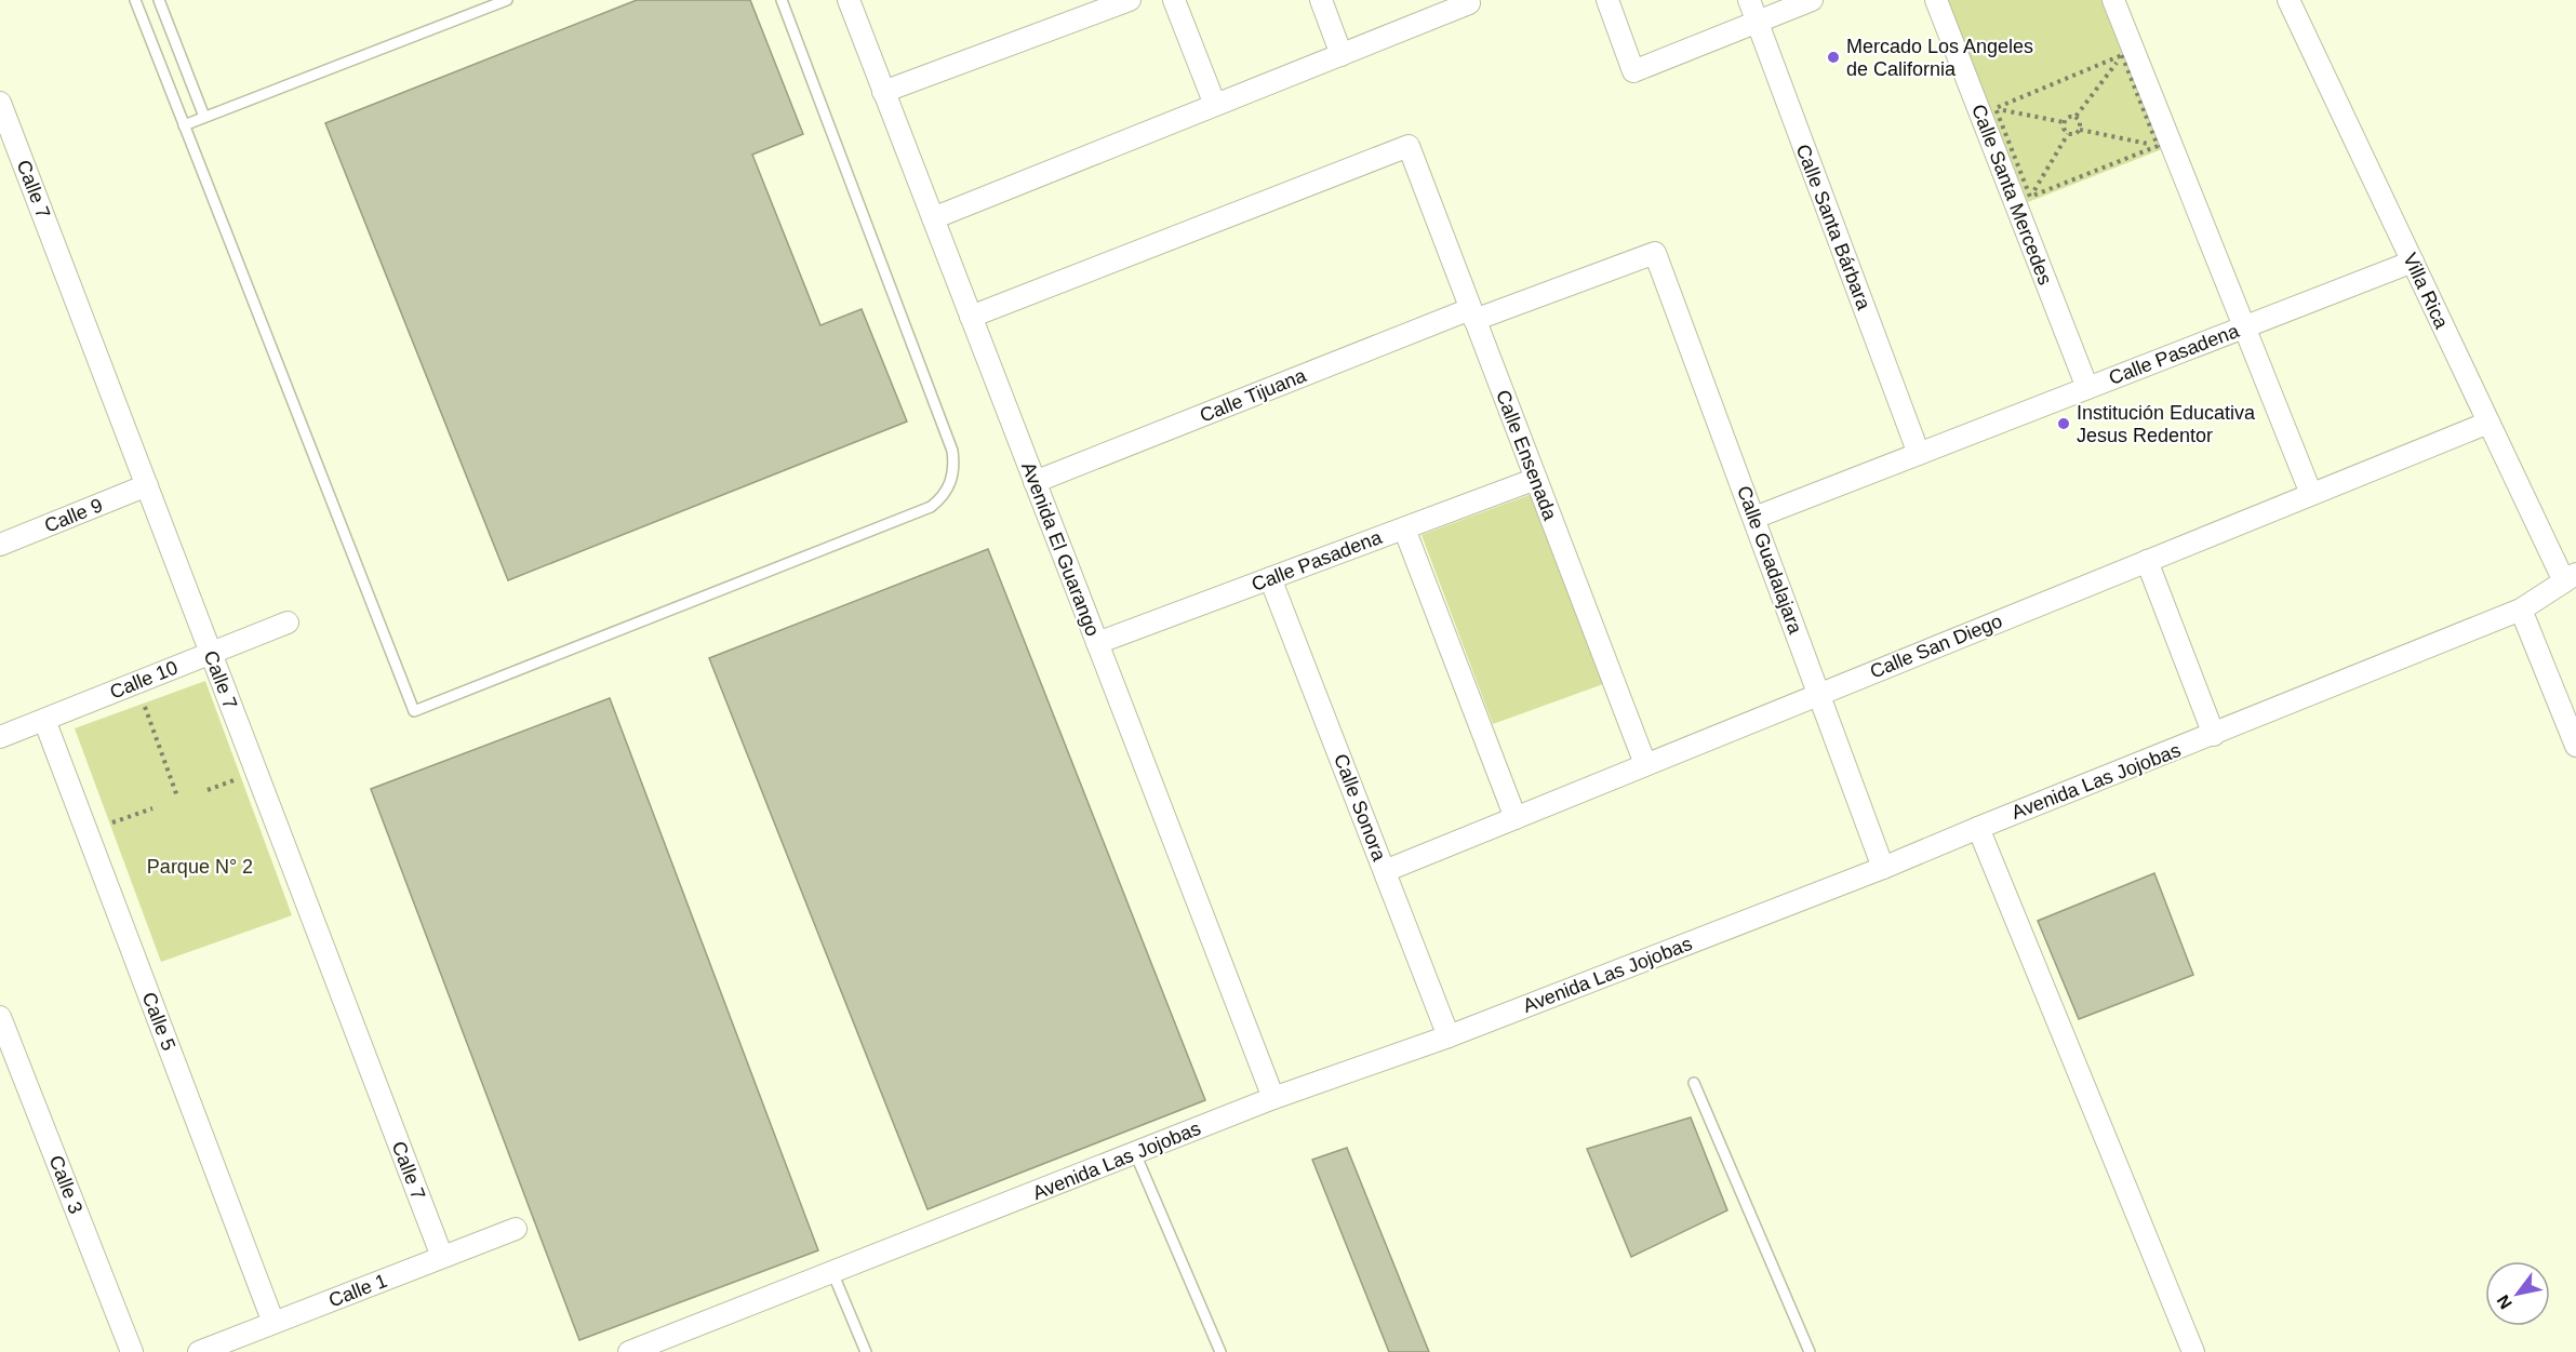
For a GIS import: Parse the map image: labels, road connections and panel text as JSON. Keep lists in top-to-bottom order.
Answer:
{
  "streets": {
    "street": [
      "Calle 7",
      "Calle Santa Mercedes",
      "Calle Santa Bárbara",
      "Villa Rica",
      "Calle Pasadena",
      "Calle Tijuana",
      "Calle Ensenada",
      "Calle 9",
      "Avenida El Guarango",
      "Calle Guadalajara",
      "Calle San Diego",
      "Calle 10",
      "Avenida Las Jojobas",
      "Calle Sonora",
      "Calle 5",
      "Calle 3",
      "Calle 1"
    ]
  },
  "crossings": [
    ["Calle 7", "Calle 9"],
    ["Calle 7", "Calle 10"],
    ["Calle 7", "Calle 1"],
    ["Calle Santa Mercedes", "Calle Pasadena"],
    ["Calle Santa Bárbara", "Calle Pasadena"],
    ["Villa Rica", "Calle Pasadena"],
    ["Villa Rica", "Calle San Diego"],
    ["Villa Rica", "Avenida Las Jojobas"],
    ["Calle Pasadena", "Calle Ensenada"],
    ["Calle Pasadena", "Avenida El Guarango"],
    ["Calle Pasadena", "Calle Guadalajara"],
    ["Calle Pasadena", "Calle Sonora"],
    ["Calle Tijuana", "Calle Ensenada"],
    ["Calle Tijuana", "Avenida El Guarango"],
    ["Calle Tijuana", "Calle Guadalajara"],
    ["Calle Ensenada", "Avenida El Guarango"],
    ["Calle Ensenada", "Calle San Diego"],
    ["Avenida El Guarango", "Avenida Las Jojobas"],
    ["Calle Guadalajara", "Calle San Diego"],
    ["Calle Guadalajara", "Avenida Las Jojobas"],
    ["Calle San Diego", "Calle Sonora"],
    ["Calle 10", "Calle 5"],
    ["Avenida Las Jojobas", "Calle Sonora"],
    ["Calle 5", "Calle 1"]
  ],
  "parks": ["Parque N° 2"],
  "places": ["Mercado Los Angeles de California", "Institución Educativa Jesus Redentor"],
  "north": "bottom left"
}
